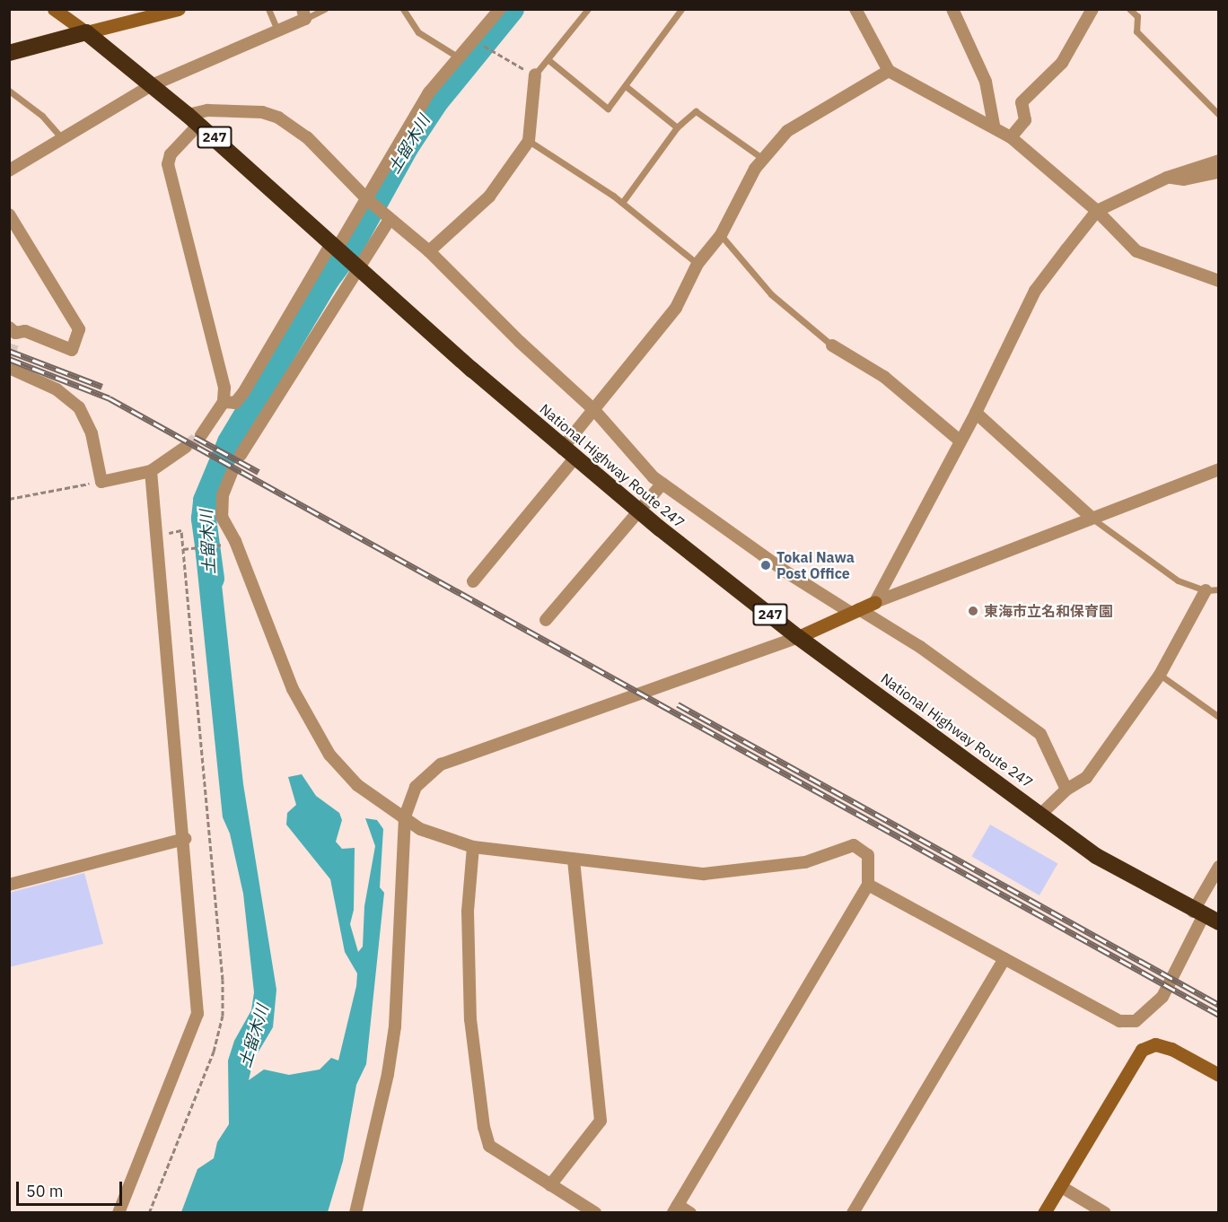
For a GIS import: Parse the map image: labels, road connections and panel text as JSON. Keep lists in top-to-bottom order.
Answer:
{
  "streets": {
    "highway": ["247", "National Highway Route 247"]
  },
  "water": ["土留木川"],
  "places": ["Tokai Nawa Post Office", "東海市立名和保育園"],
  "scale_bar": "50 m"
}
